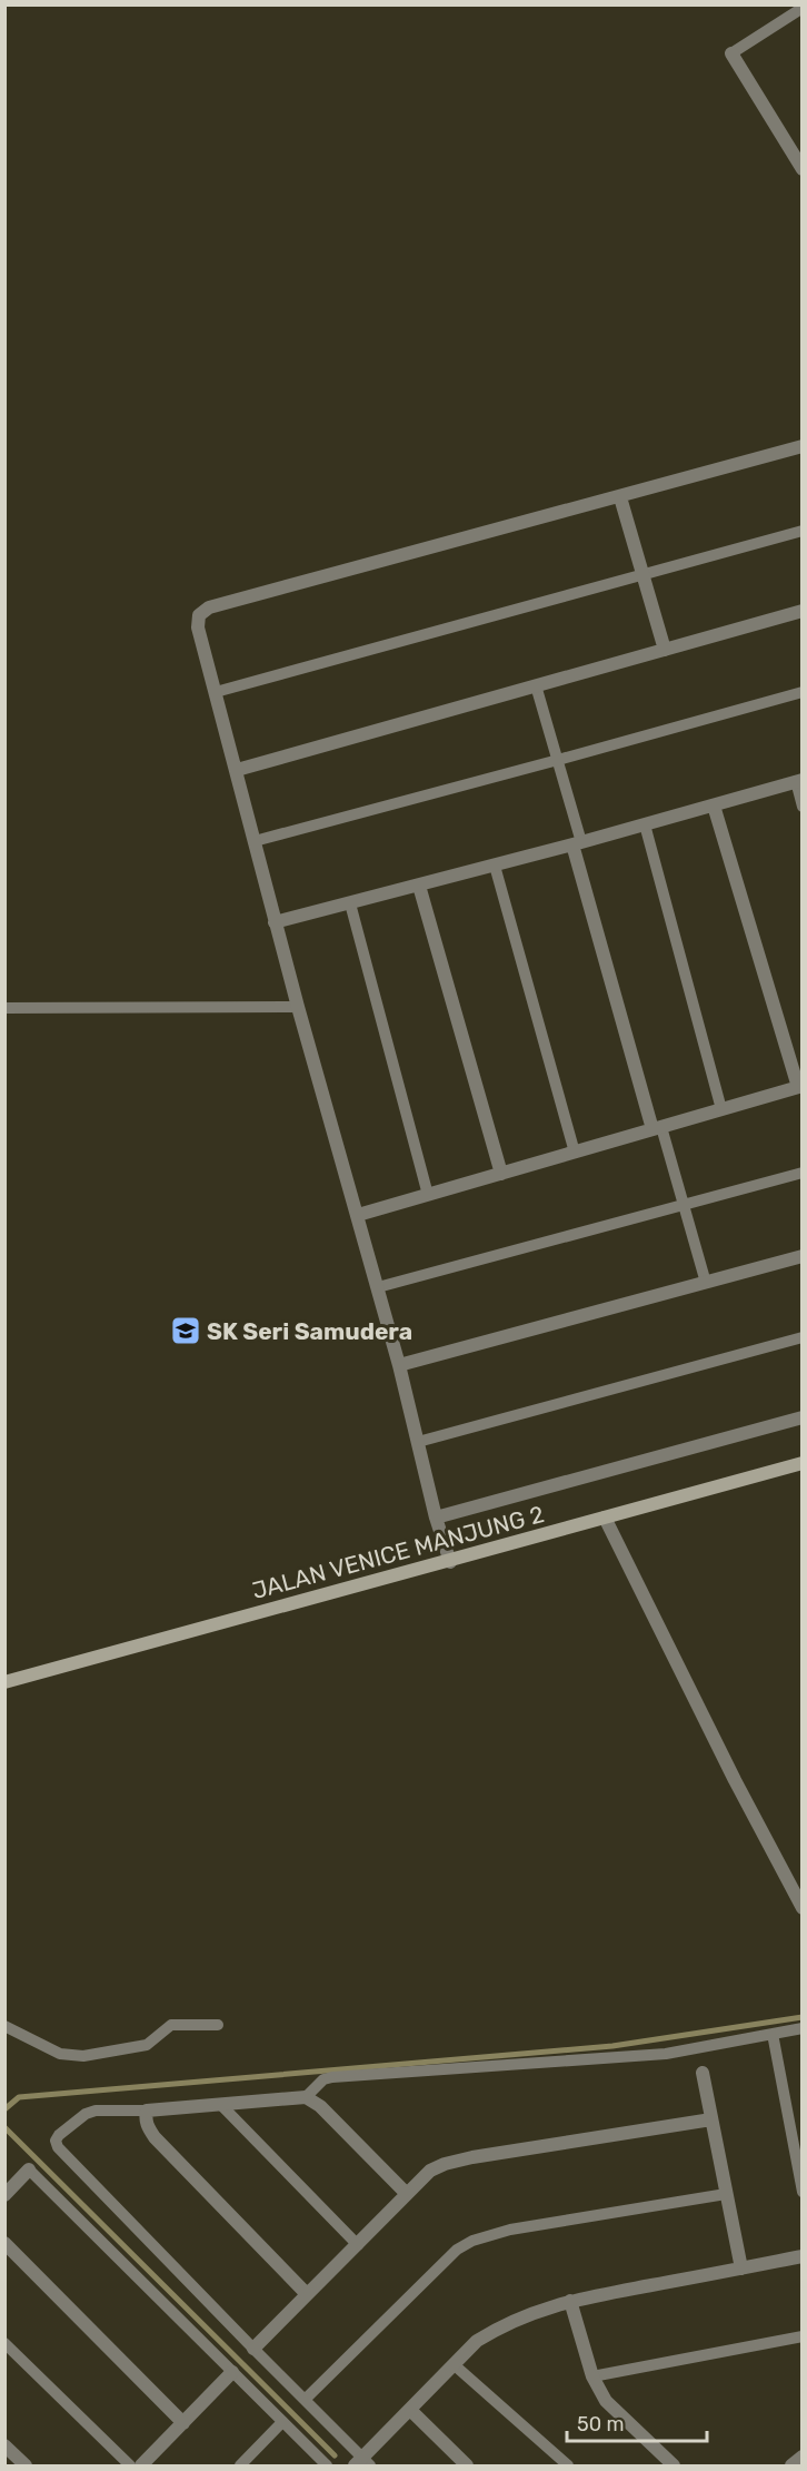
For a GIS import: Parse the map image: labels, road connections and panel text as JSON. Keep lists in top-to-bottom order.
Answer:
{
  "streets": {
    "street": ["JALAN VENICE MANJUNG 2"]
  },
  "places": {
    "school or university": ["SK Seri Samudera"]
  },
  "scale_bar": "50 m"
}
